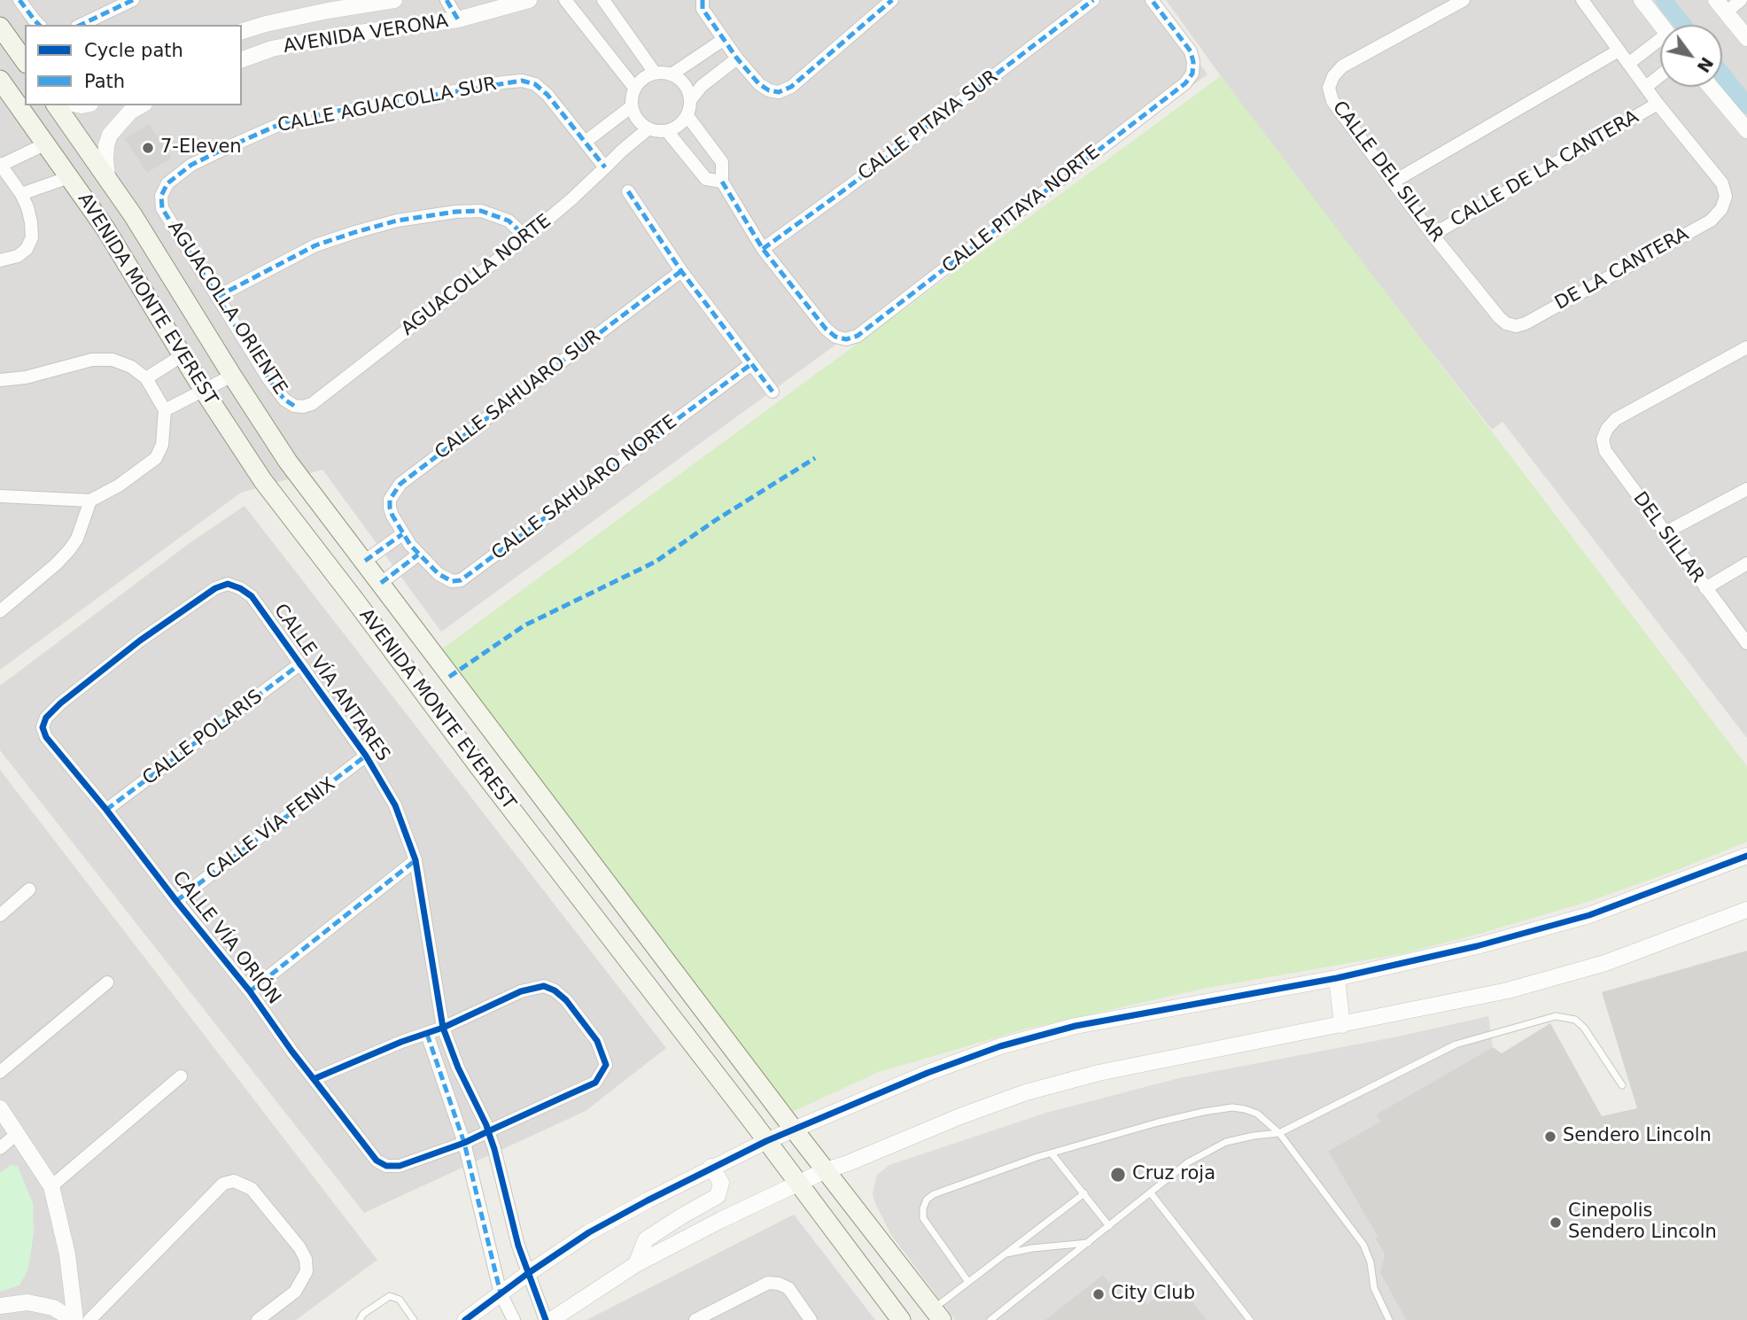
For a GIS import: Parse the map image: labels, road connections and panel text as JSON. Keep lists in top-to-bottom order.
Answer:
{
  "streets": {
    "main road": ["AVENIDA MONTE EVEREST"],
    "street": [
      "AVENIDA VERONA",
      "CALLE AGUACOLLA SUR",
      "CALLE PITAYA SUR",
      "CALLE DE LA CANTERA",
      "CALLE DEL SILLAR",
      "CALLE PITAYA NORTE",
      "DE LA CANTERA",
      "AGUACOLLA NORTE",
      "AGUACOLLA ORIENTE",
      "CALLE SAHUARO SUR",
      "CALLE SAHUARO NORTE",
      "DEL SILLAR",
      "CALLE VÍA ANTARES",
      "CALLE POLARIS",
      "CALLE VÍA FENIX",
      "CALLE VÍA ORIÓN"
    ]
  },
  "crossings": [
    ["CALLE AGUACOLLA SUR", "AGUACOLLA ORIENTE"],
    ["CALLE PITAYA SUR", "CALLE PITAYA NORTE"],
    ["CALLE DE LA CANTERA", "CALLE DEL SILLAR"],
    ["CALLE DE LA CANTERA", "DE LA CANTERA"],
    ["CALLE DEL SILLAR", "DE LA CANTERA"],
    ["AGUACOLLA NORTE", "AGUACOLLA ORIENTE"],
    ["CALLE SAHUARO SUR", "CALLE SAHUARO NORTE"],
    ["CALLE VÍA ANTARES", "CALLE POLARIS"],
    ["CALLE VÍA ANTARES", "CALLE VÍA FENIX"],
    ["CALLE VÍA ANTARES", "CALLE VÍA ORIÓN"],
    ["CALLE POLARIS", "CALLE VÍA ORIÓN"],
    ["CALLE VÍA FENIX", "CALLE VÍA ORIÓN"]
  ],
  "places": [
    "7-Eleven",
    "Sendero Lincoln",
    "Cruz roja",
    "Cinepolis Sendero Lincoln",
    "City Club"
  ],
  "legend": ["Cycle path", "Path"],
  "north": "bottom right"
}
